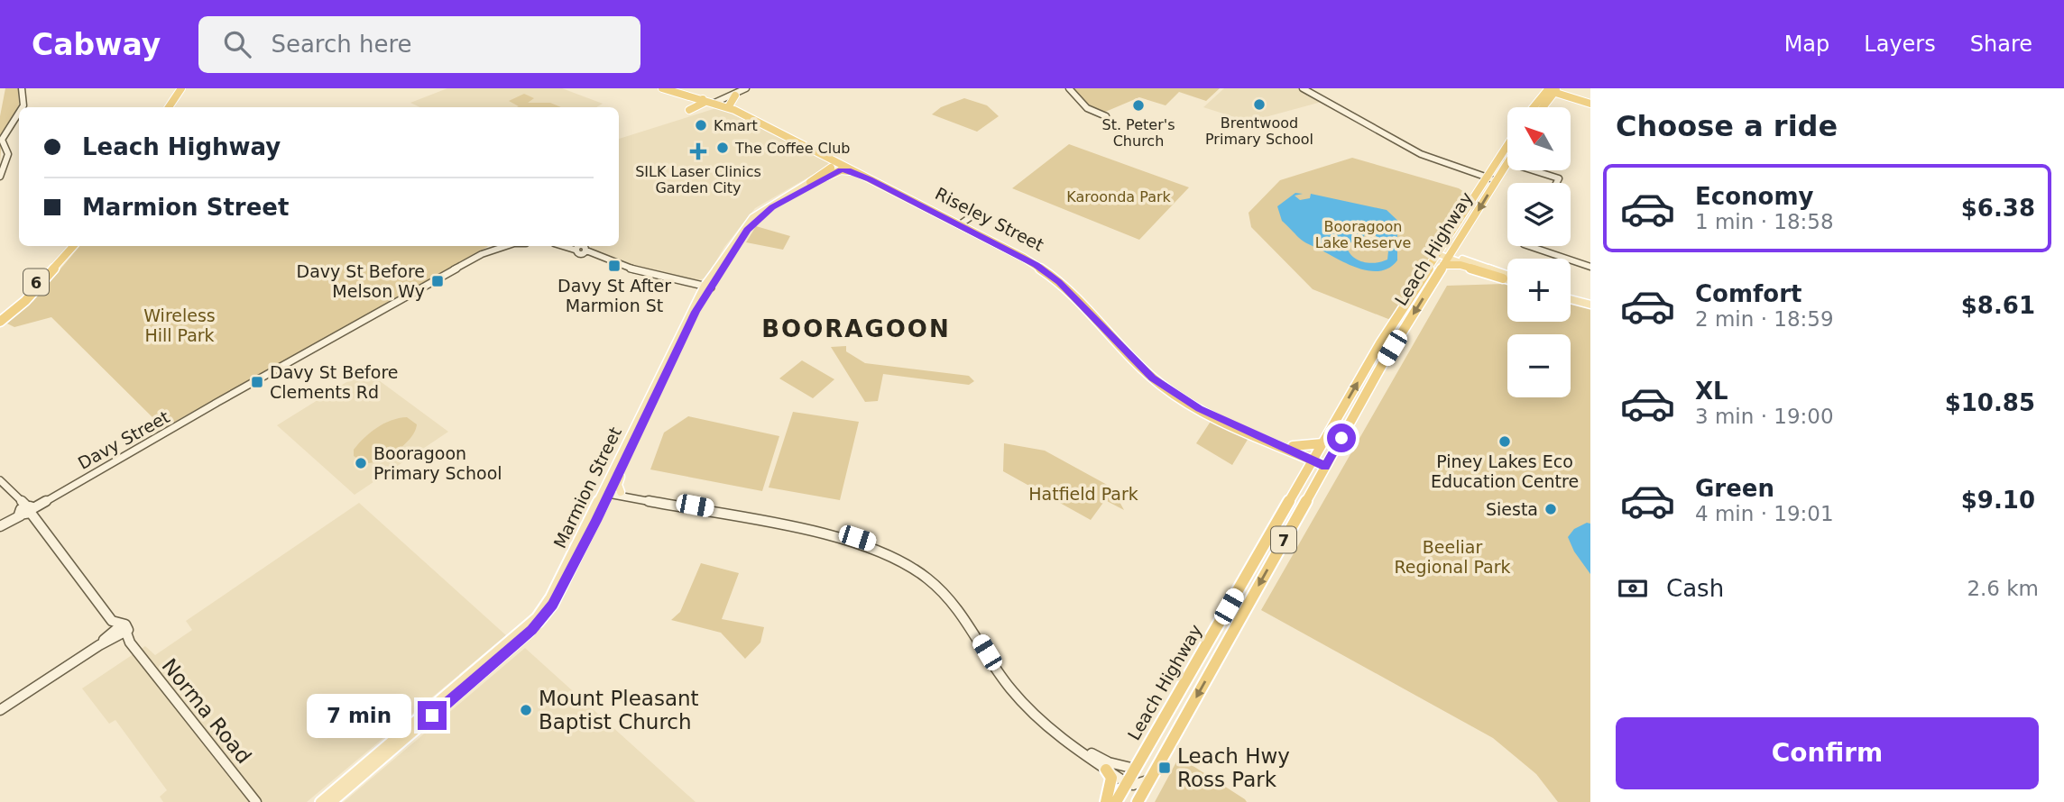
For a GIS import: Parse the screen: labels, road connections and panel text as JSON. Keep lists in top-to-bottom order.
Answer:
{
  "streets": {
    "highway": [
      "Riseley Street",
      "Leach Highway",
      "6",
      "7"
    ],
    "main road": ["Marmion Street"],
    "street": ["Davy Street", "Norma Road"]
  },
  "crossings": [
    ["Riseley Street", "Leach Highway"],
    ["Riseley Street", "Marmion Street"],
    ["Davy Street", "Norma Road"]
  ],
  "districts": ["BOORAGOON"],
  "parks": [
    "Karoonda Park",
    "Booragoon Lake Reserve",
    "Wireless Hill Park",
    "Hatfield Park",
    "Beeliar Regional Park"
  ],
  "places": {
    "other": [
      "Brentwood Primary School",
      "St. Peter's Church",
      "Kmart",
      "The Coffee Club",
      "Piney Lakes Eco Education Centre",
      "Booragoon Primary School",
      "Siesta",
      "Mount Pleasant Baptist Church"
    ],
    "health": ["SILK Laser Clinics Garden City"],
    "transit": [
      "Davy St After Marmion St",
      "Davy St Before Melson Wy",
      "Davy St Before Clements Rd",
      "Leach Hwy Ross Park"
    ]
  },
  "north": "top left",
  "page": {
    "header": "Cabway",
    "search": "Search here",
    "nav": ["Map", "Layers", "Share"],
    "heading": "Choose a ride",
    "map_buttons": ["+", "−"],
    "banner": ["Leach Highway", "Marmion Street"],
    "list": [
      {
        "name": "Economy",
        "note": "1 min · 18:58",
        "value": "$6.38"
      },
      {
        "name": "Comfort",
        "note": "2 min · 18:59",
        "value": "$8.61"
      },
      {
        "name": "XL",
        "note": "3 min · 19:00",
        "value": "$10.85"
      },
      {
        "name": "Green",
        "note": "4 min · 19:01",
        "value": "$9.10"
      }
    ],
    "pay": ["Cash", "2.6 km"],
    "bubble": "7 min",
    "buttons": "Confirm"
  }
}
